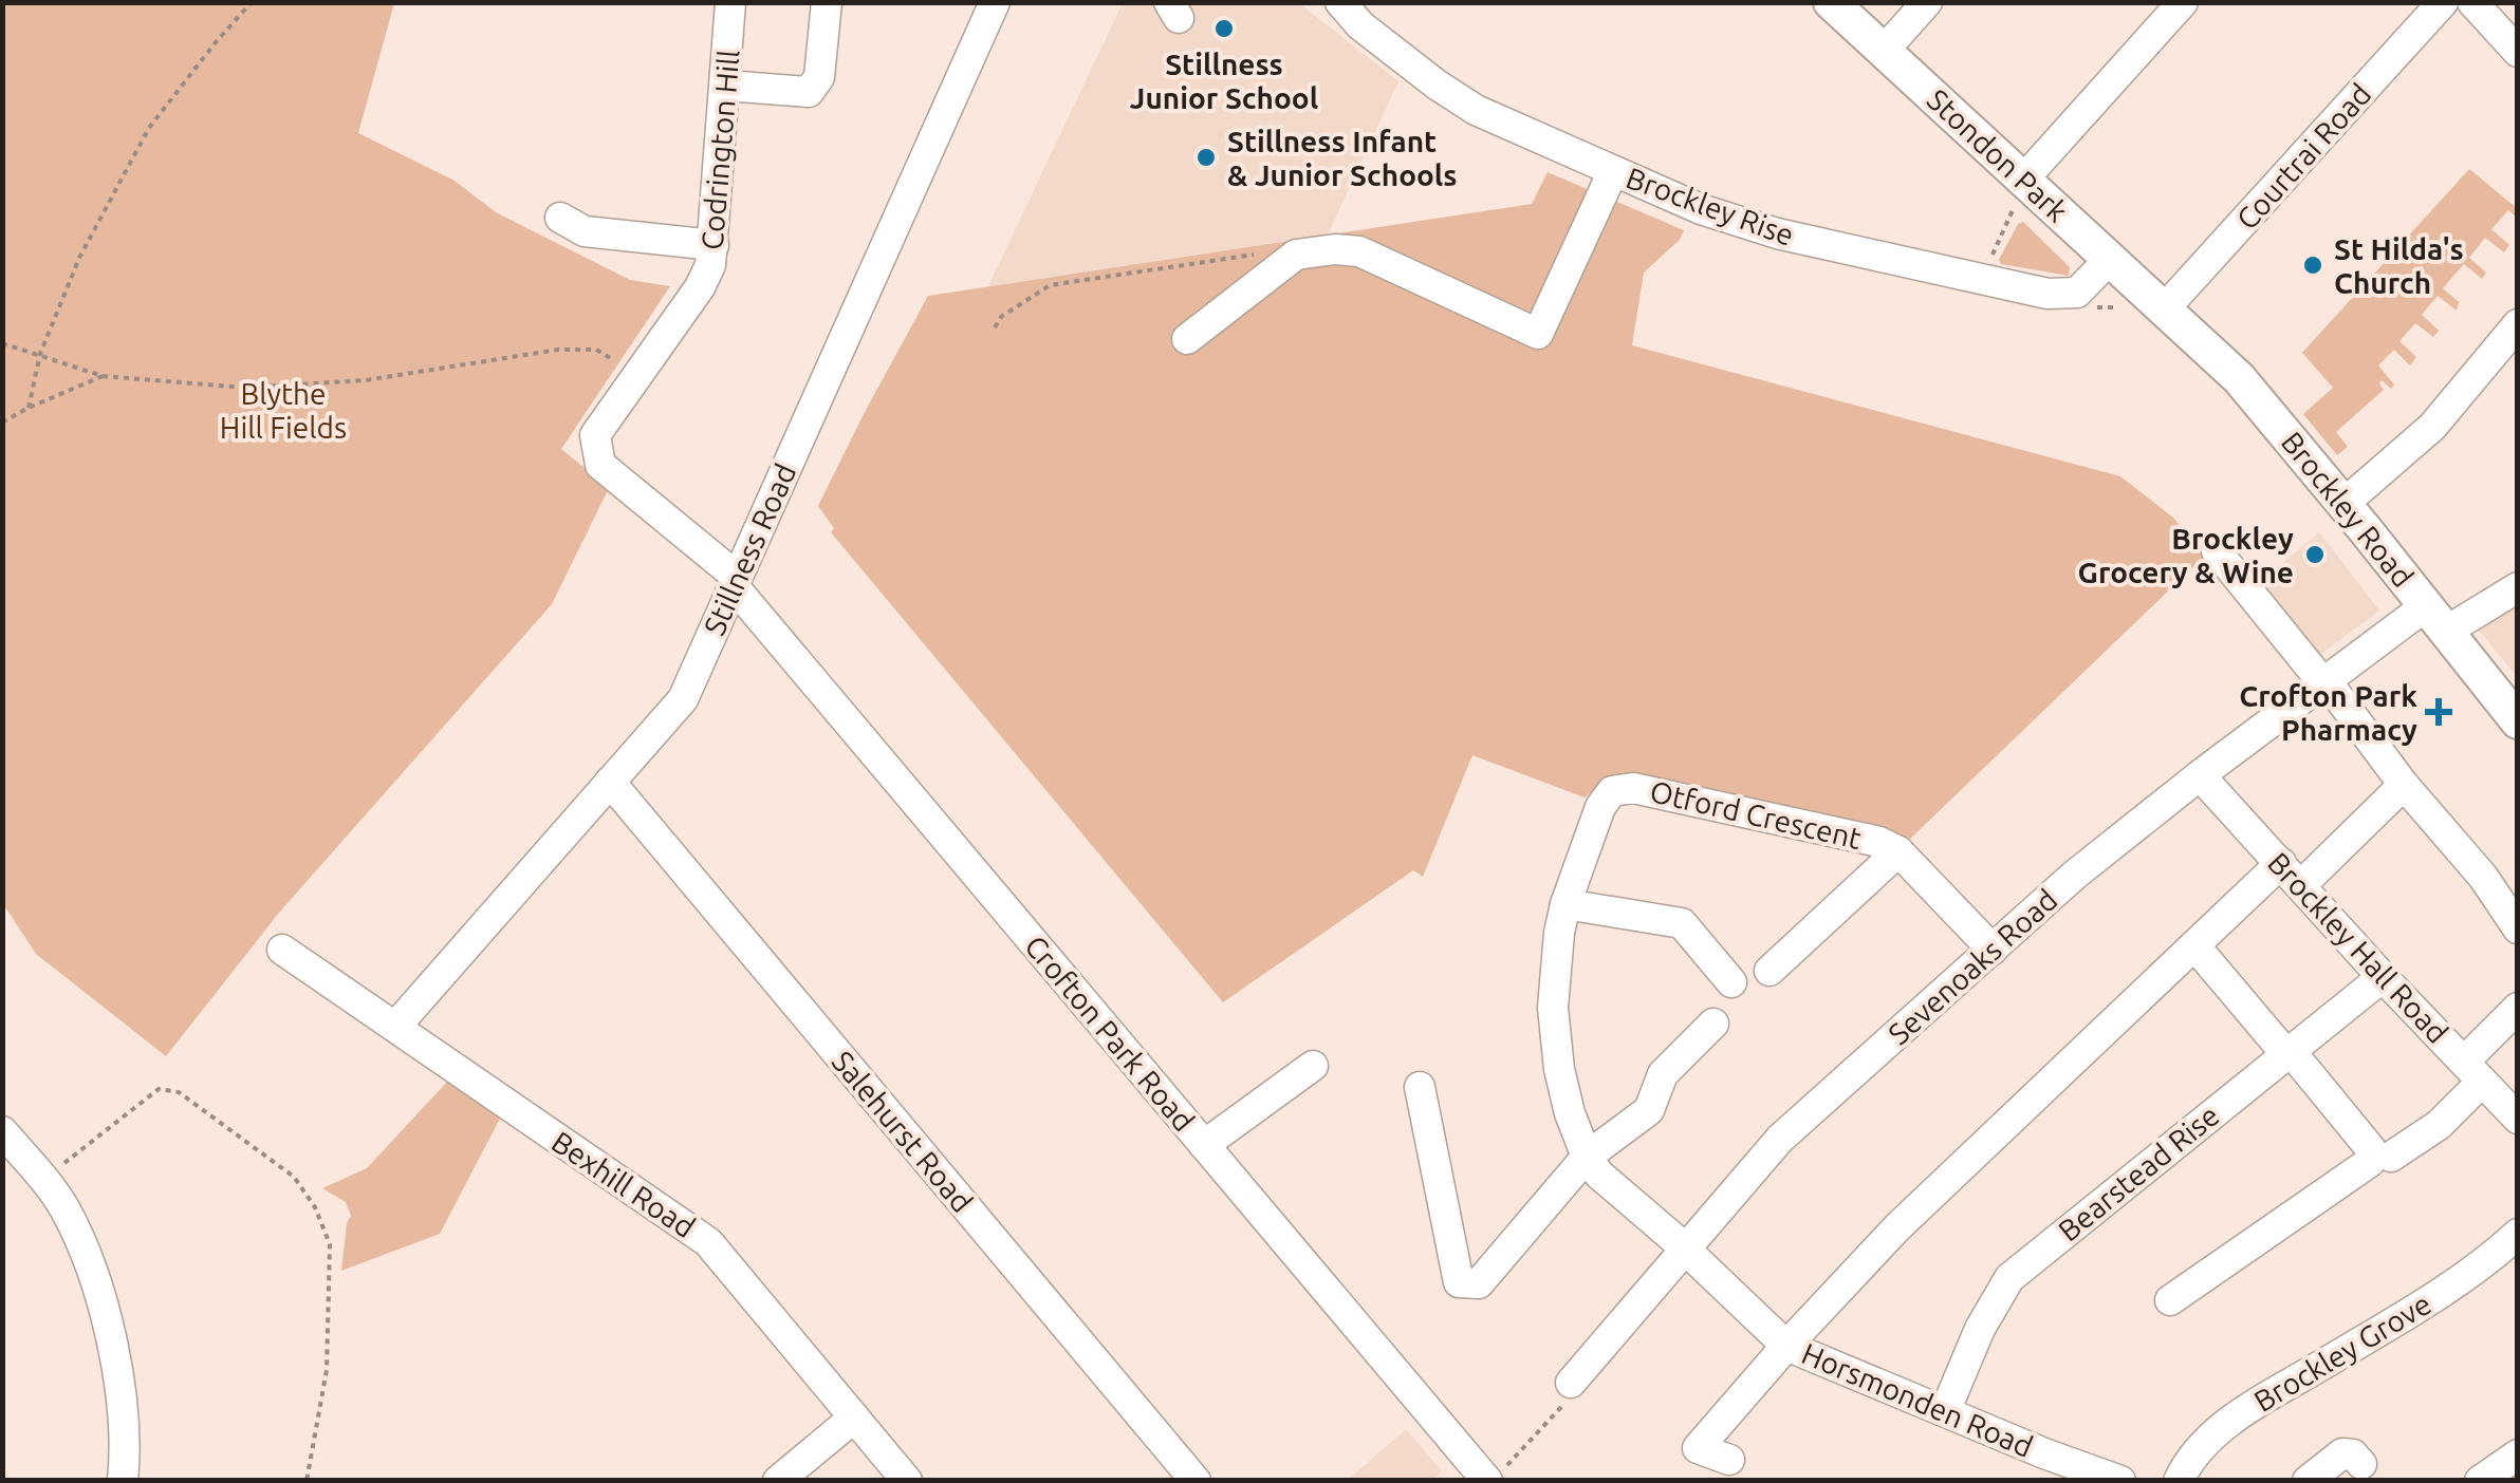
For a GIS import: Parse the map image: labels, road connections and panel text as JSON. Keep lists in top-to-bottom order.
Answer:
{
  "streets": {
    "main road": ["Stondon Park", "Brockley Road"],
    "street": [
      "Codrington Hill",
      "Courtrai Road",
      "Brockley Rise",
      "Stillness Road",
      "Otford Crescent",
      "Brockley Hall Road",
      "Sevenoaks Road",
      "Crofton Park Road",
      "Salehurst Road",
      "Bearstead Rise",
      "Bexhill Road",
      "Brockley Grove",
      "Horsmonden Road"
    ]
  },
  "crossings": [
    ["Codrington Hill", "Stillness Road"],
    ["Codrington Hill", "Crofton Park Road"],
    ["Stondon Park", "Courtrai Road"],
    ["Stondon Park", "Brockley Rise"],
    ["Stondon Park", "Brockley Road"],
    ["Courtrai Road", "Brockley Road"],
    ["Brockley Road", "Sevenoaks Road"],
    ["Stillness Road", "Crofton Park Road"],
    ["Stillness Road", "Salehurst Road"],
    ["Stillness Road", "Bexhill Road"],
    ["Otford Crescent", "Sevenoaks Road"],
    ["Otford Crescent", "Horsmonden Road"],
    ["Brockley Hall Road", "Sevenoaks Road"],
    ["Brockley Hall Road", "Bearstead Rise"],
    ["Sevenoaks Road", "Horsmonden Road"],
    ["Bearstead Rise", "Horsmonden Road"]
  ],
  "parks": ["Blythe Hill Fields"],
  "places": {
    "other": [
      "Stillness Junior School",
      "Stillness Infant & Junior Schools",
      "St Hilda's Church",
      "Brockley Grocery & Wine"
    ],
    "health": ["Crofton Park Pharmacy"]
  }
}
